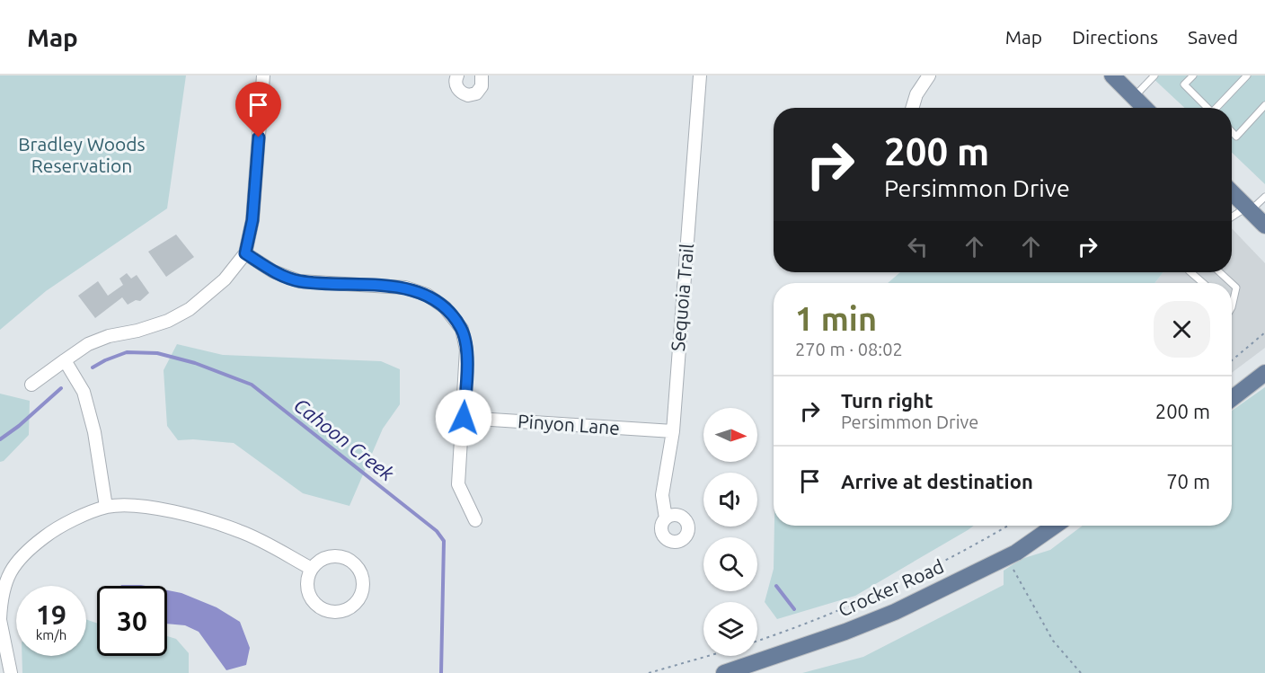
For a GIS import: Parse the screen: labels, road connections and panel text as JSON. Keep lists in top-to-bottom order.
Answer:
{
  "streets": {
    "main road": ["Crocker Road"],
    "street": ["Sequoia Trail", "Pinyon Lane"]
  },
  "crossings": [
    ["Sequoia Trail", "Pinyon Lane"]
  ],
  "water": ["Cahoon Creek"],
  "parks": ["Bradley Woods Reservation"],
  "north": "right",
  "page": {
    "header": "Map",
    "nav": ["Map", "Directions", "Saved"],
    "turn": ["200 m", "Persimmon Drive"],
    "heading": ["1 min", "270 m · 08:02"],
    "list": [
      {
        "name": "Turn right",
        "note": "Persimmon Drive",
        "value": "200 m"
      },
      {
        "name": "Arrive at destination",
        "value": "70 m"
      }
    ],
    "speed": "19 km/h",
    "limit": "30"
  }
}
